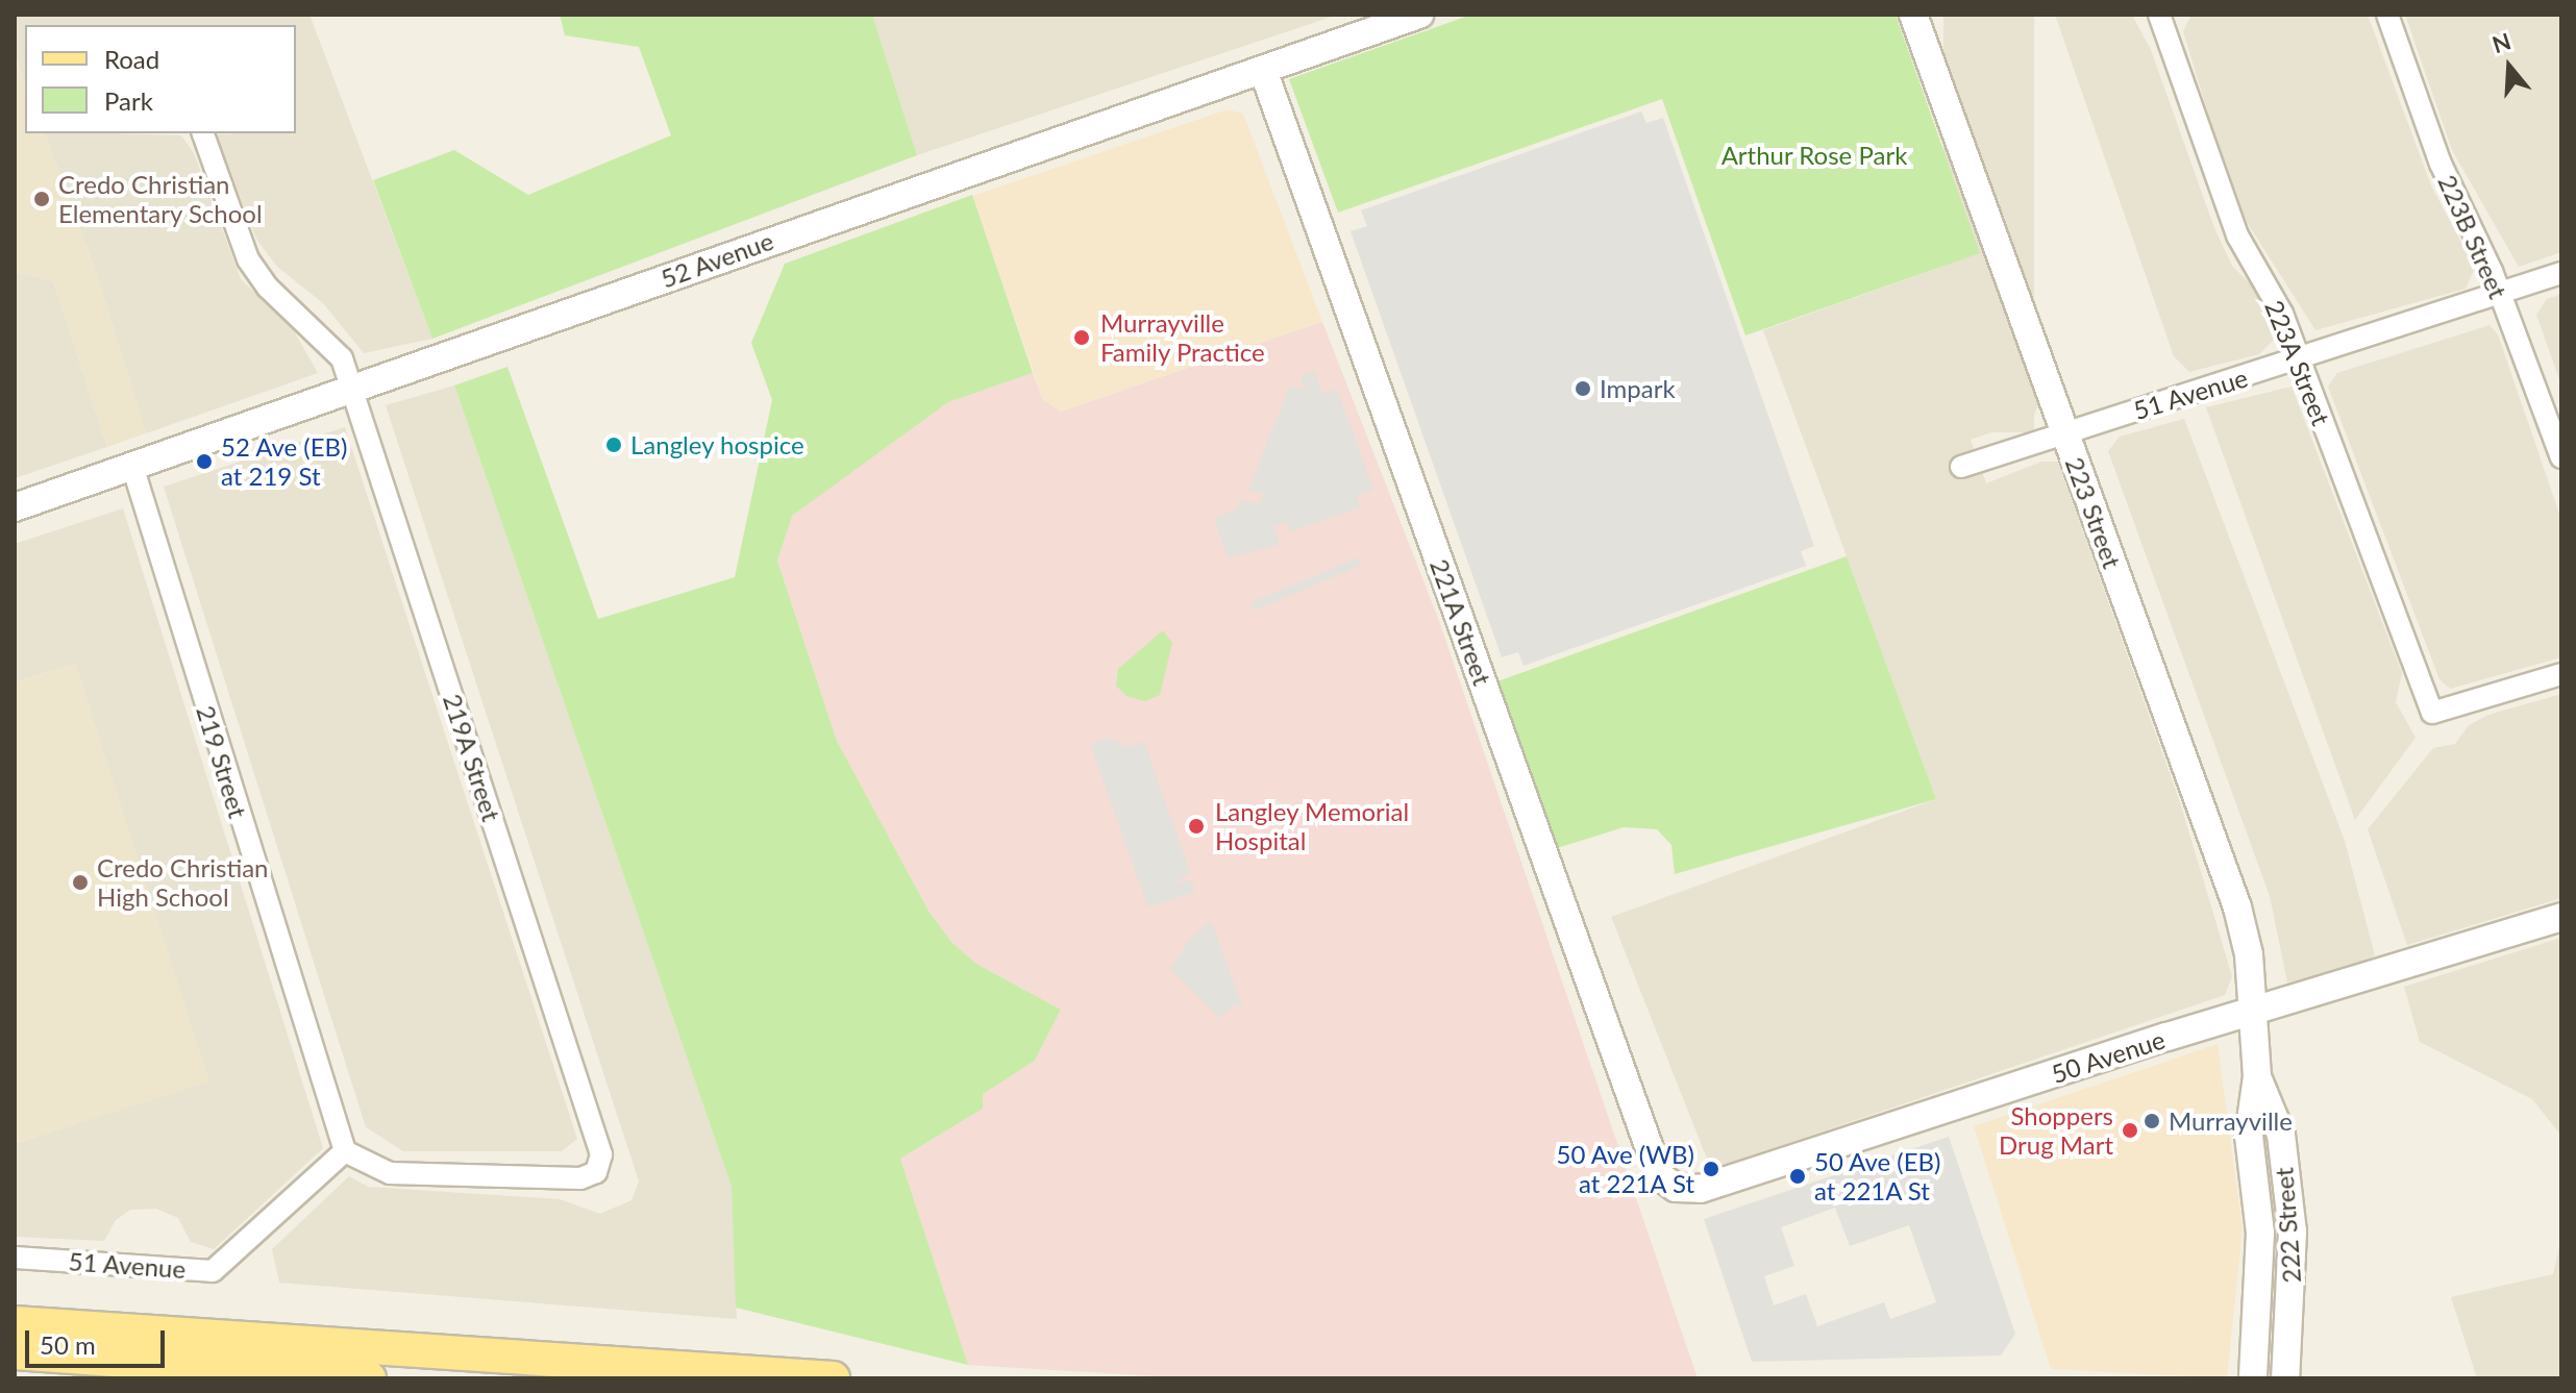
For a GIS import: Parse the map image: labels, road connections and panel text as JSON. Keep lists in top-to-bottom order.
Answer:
{
  "streets": {
    "street": [
      "223B Street",
      "52 Avenue",
      "223A Street",
      "51 Avenue",
      "223 Street",
      "221A Street",
      "219A Street",
      "219 Street",
      "50 Avenue",
      "222 Street"
    ]
  },
  "crossings": [
    ["223B Street", "51 Avenue"],
    ["52 Avenue", "221A Street"],
    ["52 Avenue", "219A Street"],
    ["52 Avenue", "219 Street"],
    ["223A Street", "51 Avenue"],
    ["51 Avenue", "223 Street"],
    ["51 Avenue", "219A Street"],
    ["51 Avenue", "219 Street"],
    ["223 Street", "50 Avenue"],
    ["223 Street", "222 Street"],
    ["221A Street", "50 Avenue"],
    ["219A Street", "219 Street"],
    ["50 Avenue", "222 Street"]
  ],
  "parks": ["Arthur Rose Park"],
  "places": [
    "Credo Christian Elementary School",
    "Murrayville Family Practice",
    "Impark",
    "Langley hospice",
    "52 Ave (EB) at 219 St",
    "Langley Memorial Hospital",
    "Credo Christian High School",
    "Murrayville",
    "Shoppers Drug Mart",
    "50 Ave (WB) at 221A St",
    "50 Ave (EB) at 221A St"
  ],
  "legend": ["Road", "Park"],
  "scale_bar": "50 m",
  "north": "top"
}
